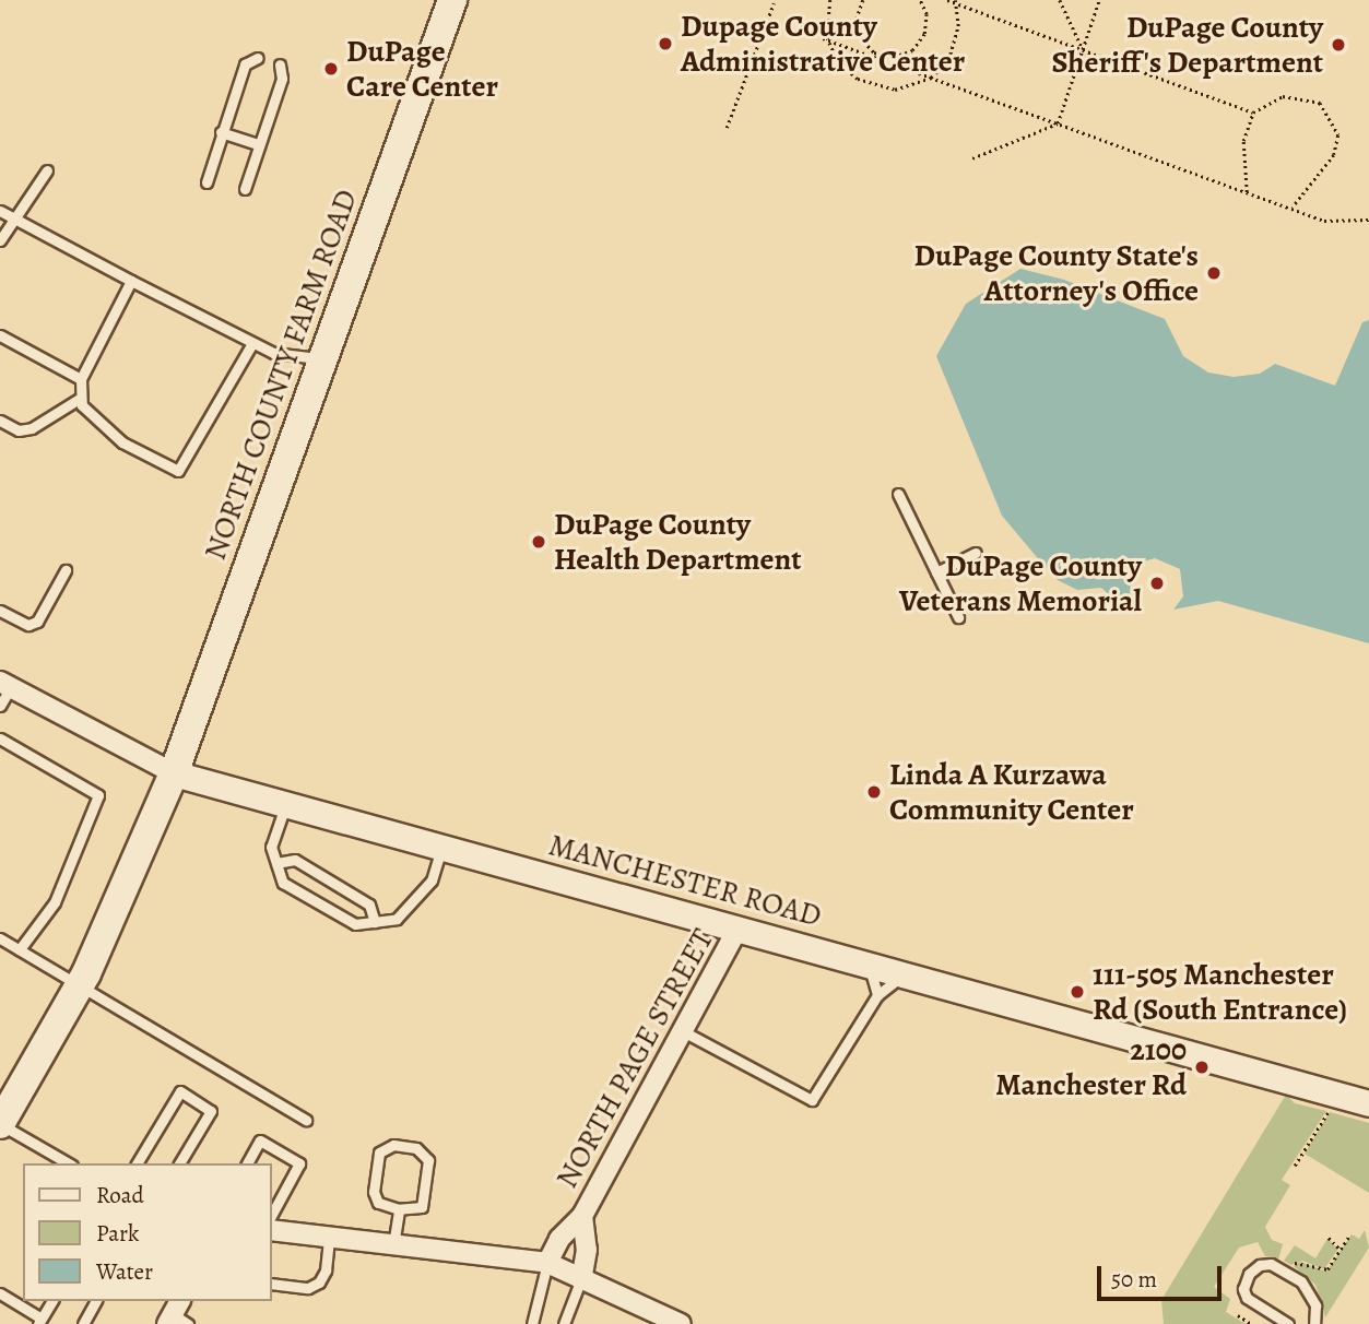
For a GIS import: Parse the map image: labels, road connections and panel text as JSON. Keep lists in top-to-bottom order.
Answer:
{
  "streets": {
    "main road": ["NORTH COUNTY FARM ROAD"],
    "street": ["MANCHESTER ROAD", "NORTH PAGE STREET"]
  },
  "crossings": [
    ["NORTH COUNTY FARM ROAD", "MANCHESTER ROAD"],
    ["MANCHESTER ROAD", "NORTH PAGE STREET"]
  ],
  "places": [
    "Dupage County Administrative Center",
    "DuPage County Sheriff's Department",
    "DuPage Care Center",
    "DuPage County State's Attorney's Office",
    "DuPage County Health Department",
    "DuPage County Veterans Memorial",
    "Linda A Kurzawa Community Center",
    "111-505 Manchester Rd (South Entrance)",
    "2100 Manchester Rd"
  ],
  "legend": ["Road", "Park", "Water"],
  "scale_bar": "50 m"
}
